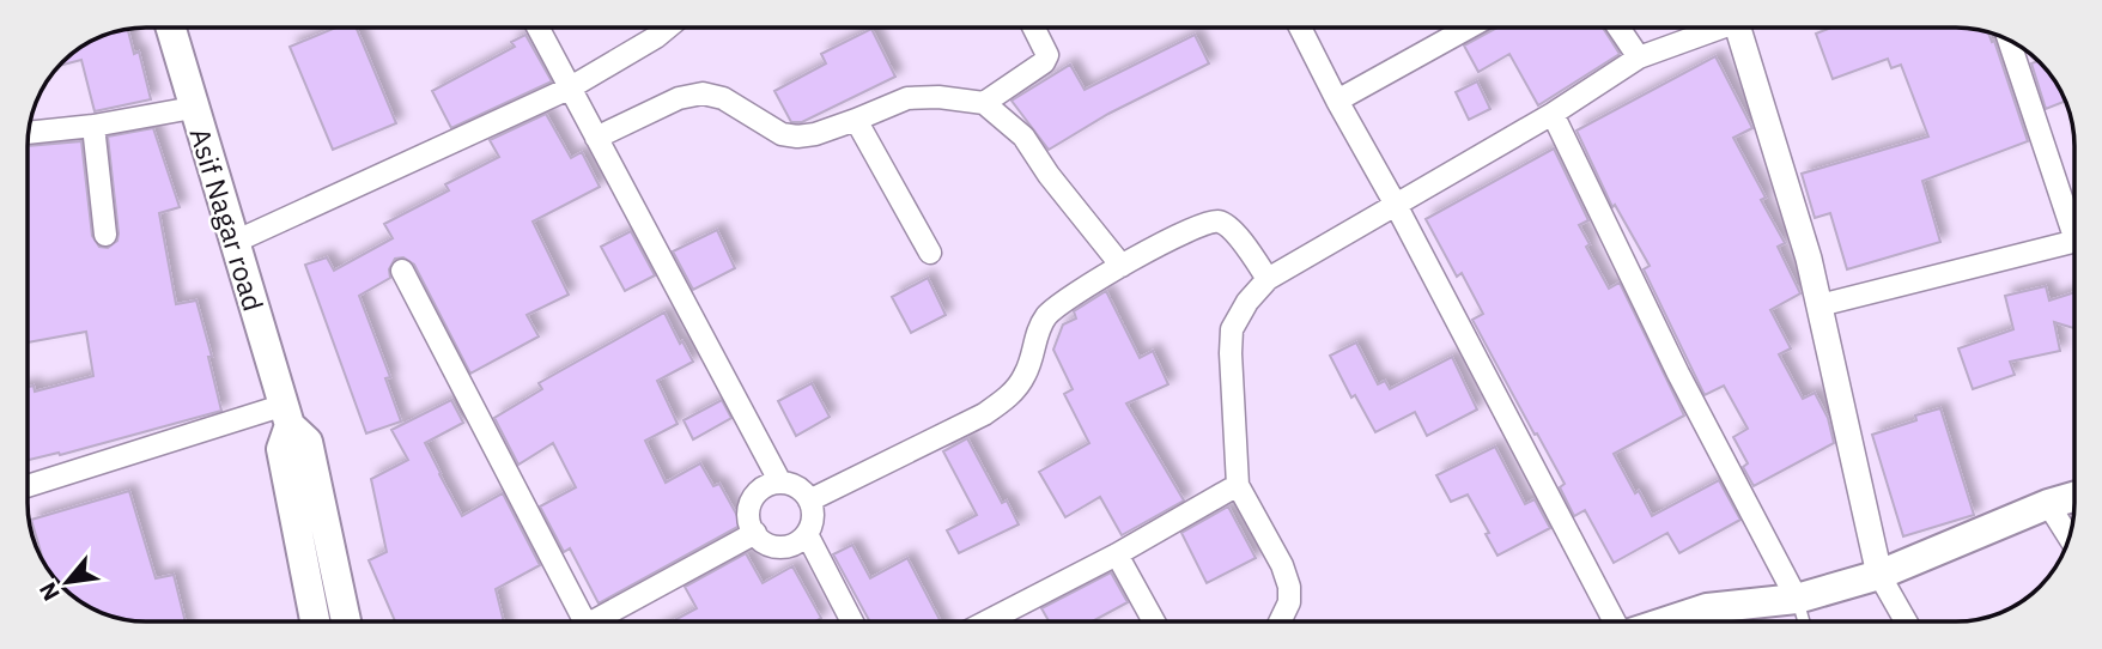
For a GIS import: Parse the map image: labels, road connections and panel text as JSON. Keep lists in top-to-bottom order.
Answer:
{
  "streets": {
    "main road": ["Asif Nagar road"]
  },
  "north": "bottom left"
}
